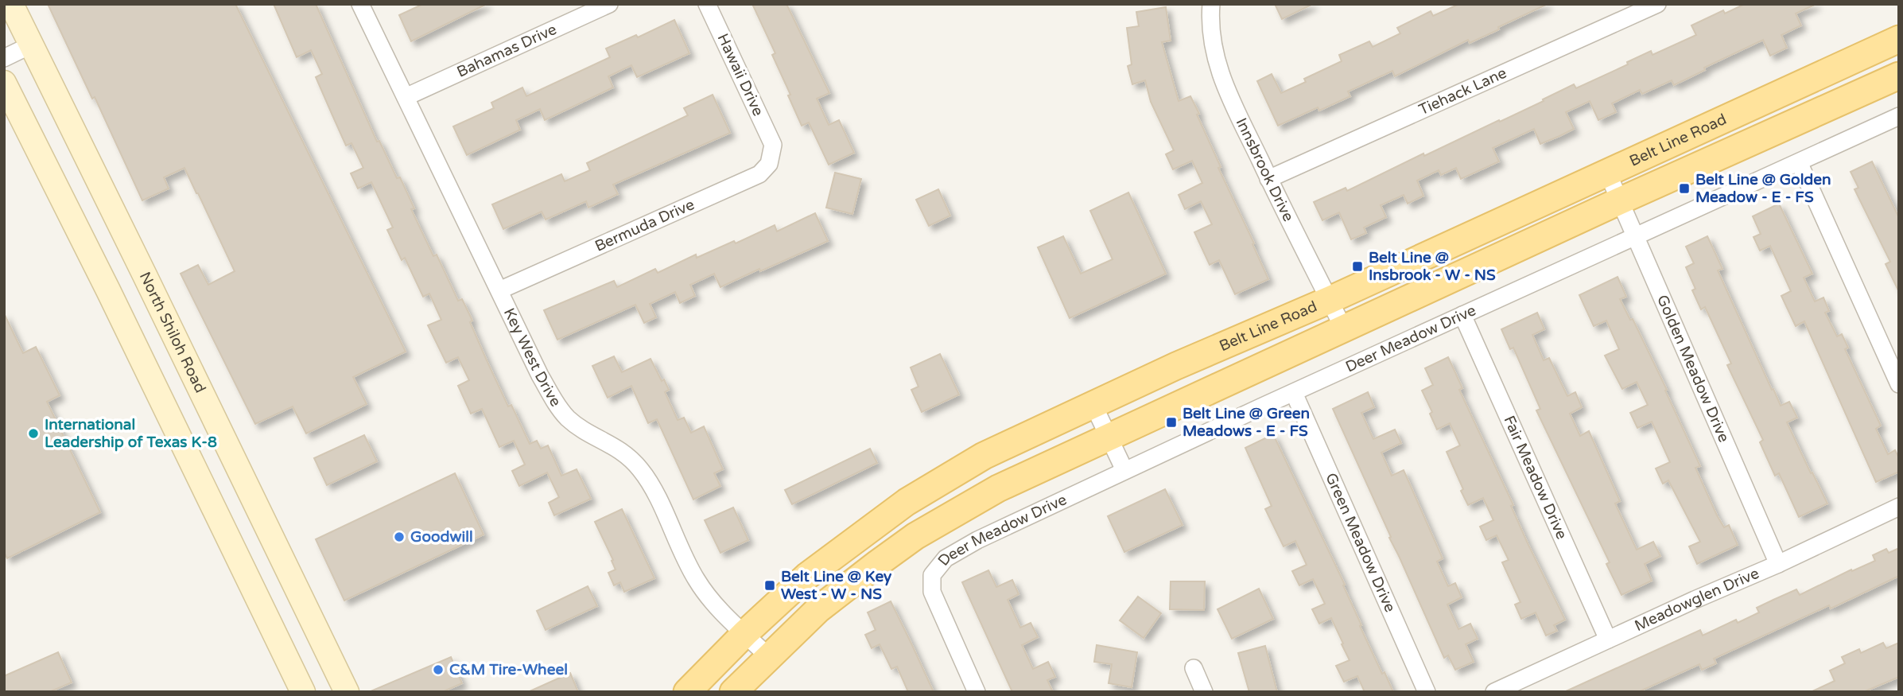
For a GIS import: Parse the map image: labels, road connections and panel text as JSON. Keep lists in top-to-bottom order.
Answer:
{
  "streets": {
    "main road": ["Belt Line Road", "North Shiloh Road"],
    "street": [
      "Bahamas Drive",
      "Hawaii Drive",
      "Tiehack Lane",
      "Innsbrook Drive",
      "Bermuda Drive",
      "Deer Meadow Drive",
      "Key West Drive",
      "Golden Meadow Drive",
      "Fair Meadow Drive",
      "Green Meadow Drive",
      "Meadowglen Drive"
    ]
  },
  "crossings": [
    ["Bahamas Drive", "Key West Drive"],
    ["Hawaii Drive", "Bermuda Drive"],
    ["Tiehack Lane", "Innsbrook Drive"],
    ["Belt Line Road", "Innsbrook Drive"],
    ["Belt Line Road", "Key West Drive"],
    ["Belt Line Road", "Golden Meadow Drive"],
    ["Bermuda Drive", "Key West Drive"],
    ["Deer Meadow Drive", "Golden Meadow Drive"],
    ["Deer Meadow Drive", "Fair Meadow Drive"],
    ["Deer Meadow Drive", "Green Meadow Drive"],
    ["Golden Meadow Drive", "Meadowglen Drive"],
    ["Fair Meadow Drive", "Meadowglen Drive"]
  ],
  "places": {
    "transit": [
      "Belt Line @ Golden Meadow - E - FS",
      "Belt Line @ Insbrook - W - NS",
      "Belt Line @ Green Meadows - E - FS",
      "Belt Line @ Key West - W - NS"
    ],
    "other": ["International Leadership of Texas K-8", "Goodwill", "C&M Tire-Wheel"]
  }
}
